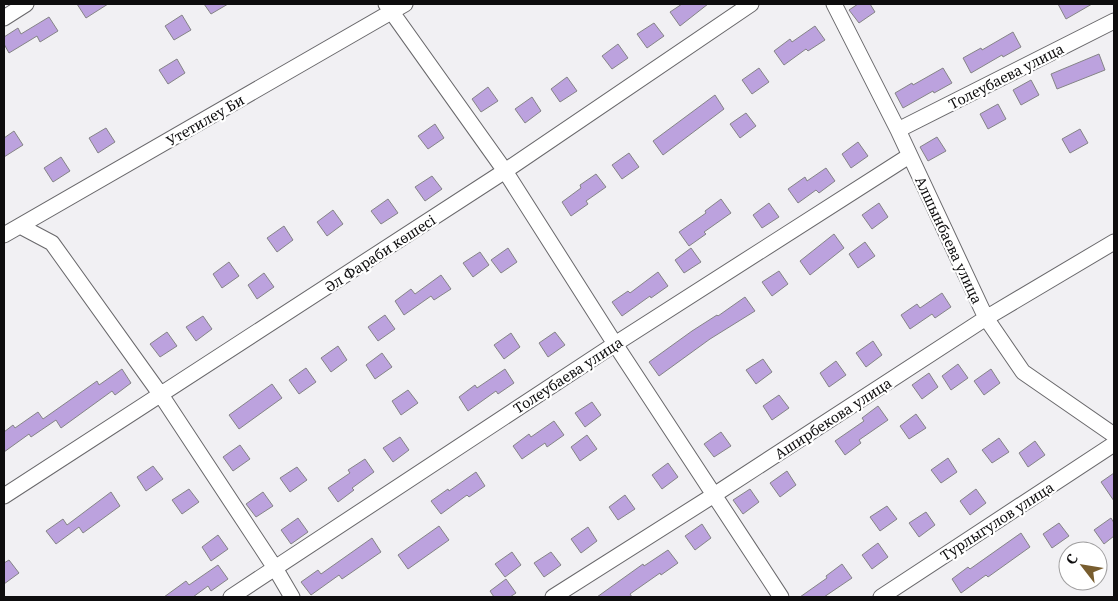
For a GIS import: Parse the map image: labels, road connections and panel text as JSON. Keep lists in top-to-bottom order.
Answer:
{
  "streets": {
    "street": [
      "Толеубаева улица",
      "Утетилеу Би",
      "Алшынбаева улица",
      "Әл Фараби көшесі",
      "Аширбекова улица",
      "Турлыгулов улица"
    ]
  },
  "crossings": [
    ["Толеубаева улица", "Алшынбаева улица"],
    ["Алшынбаева улица", "Аширбекова улица"]
  ],
  "north": "top left"
}
